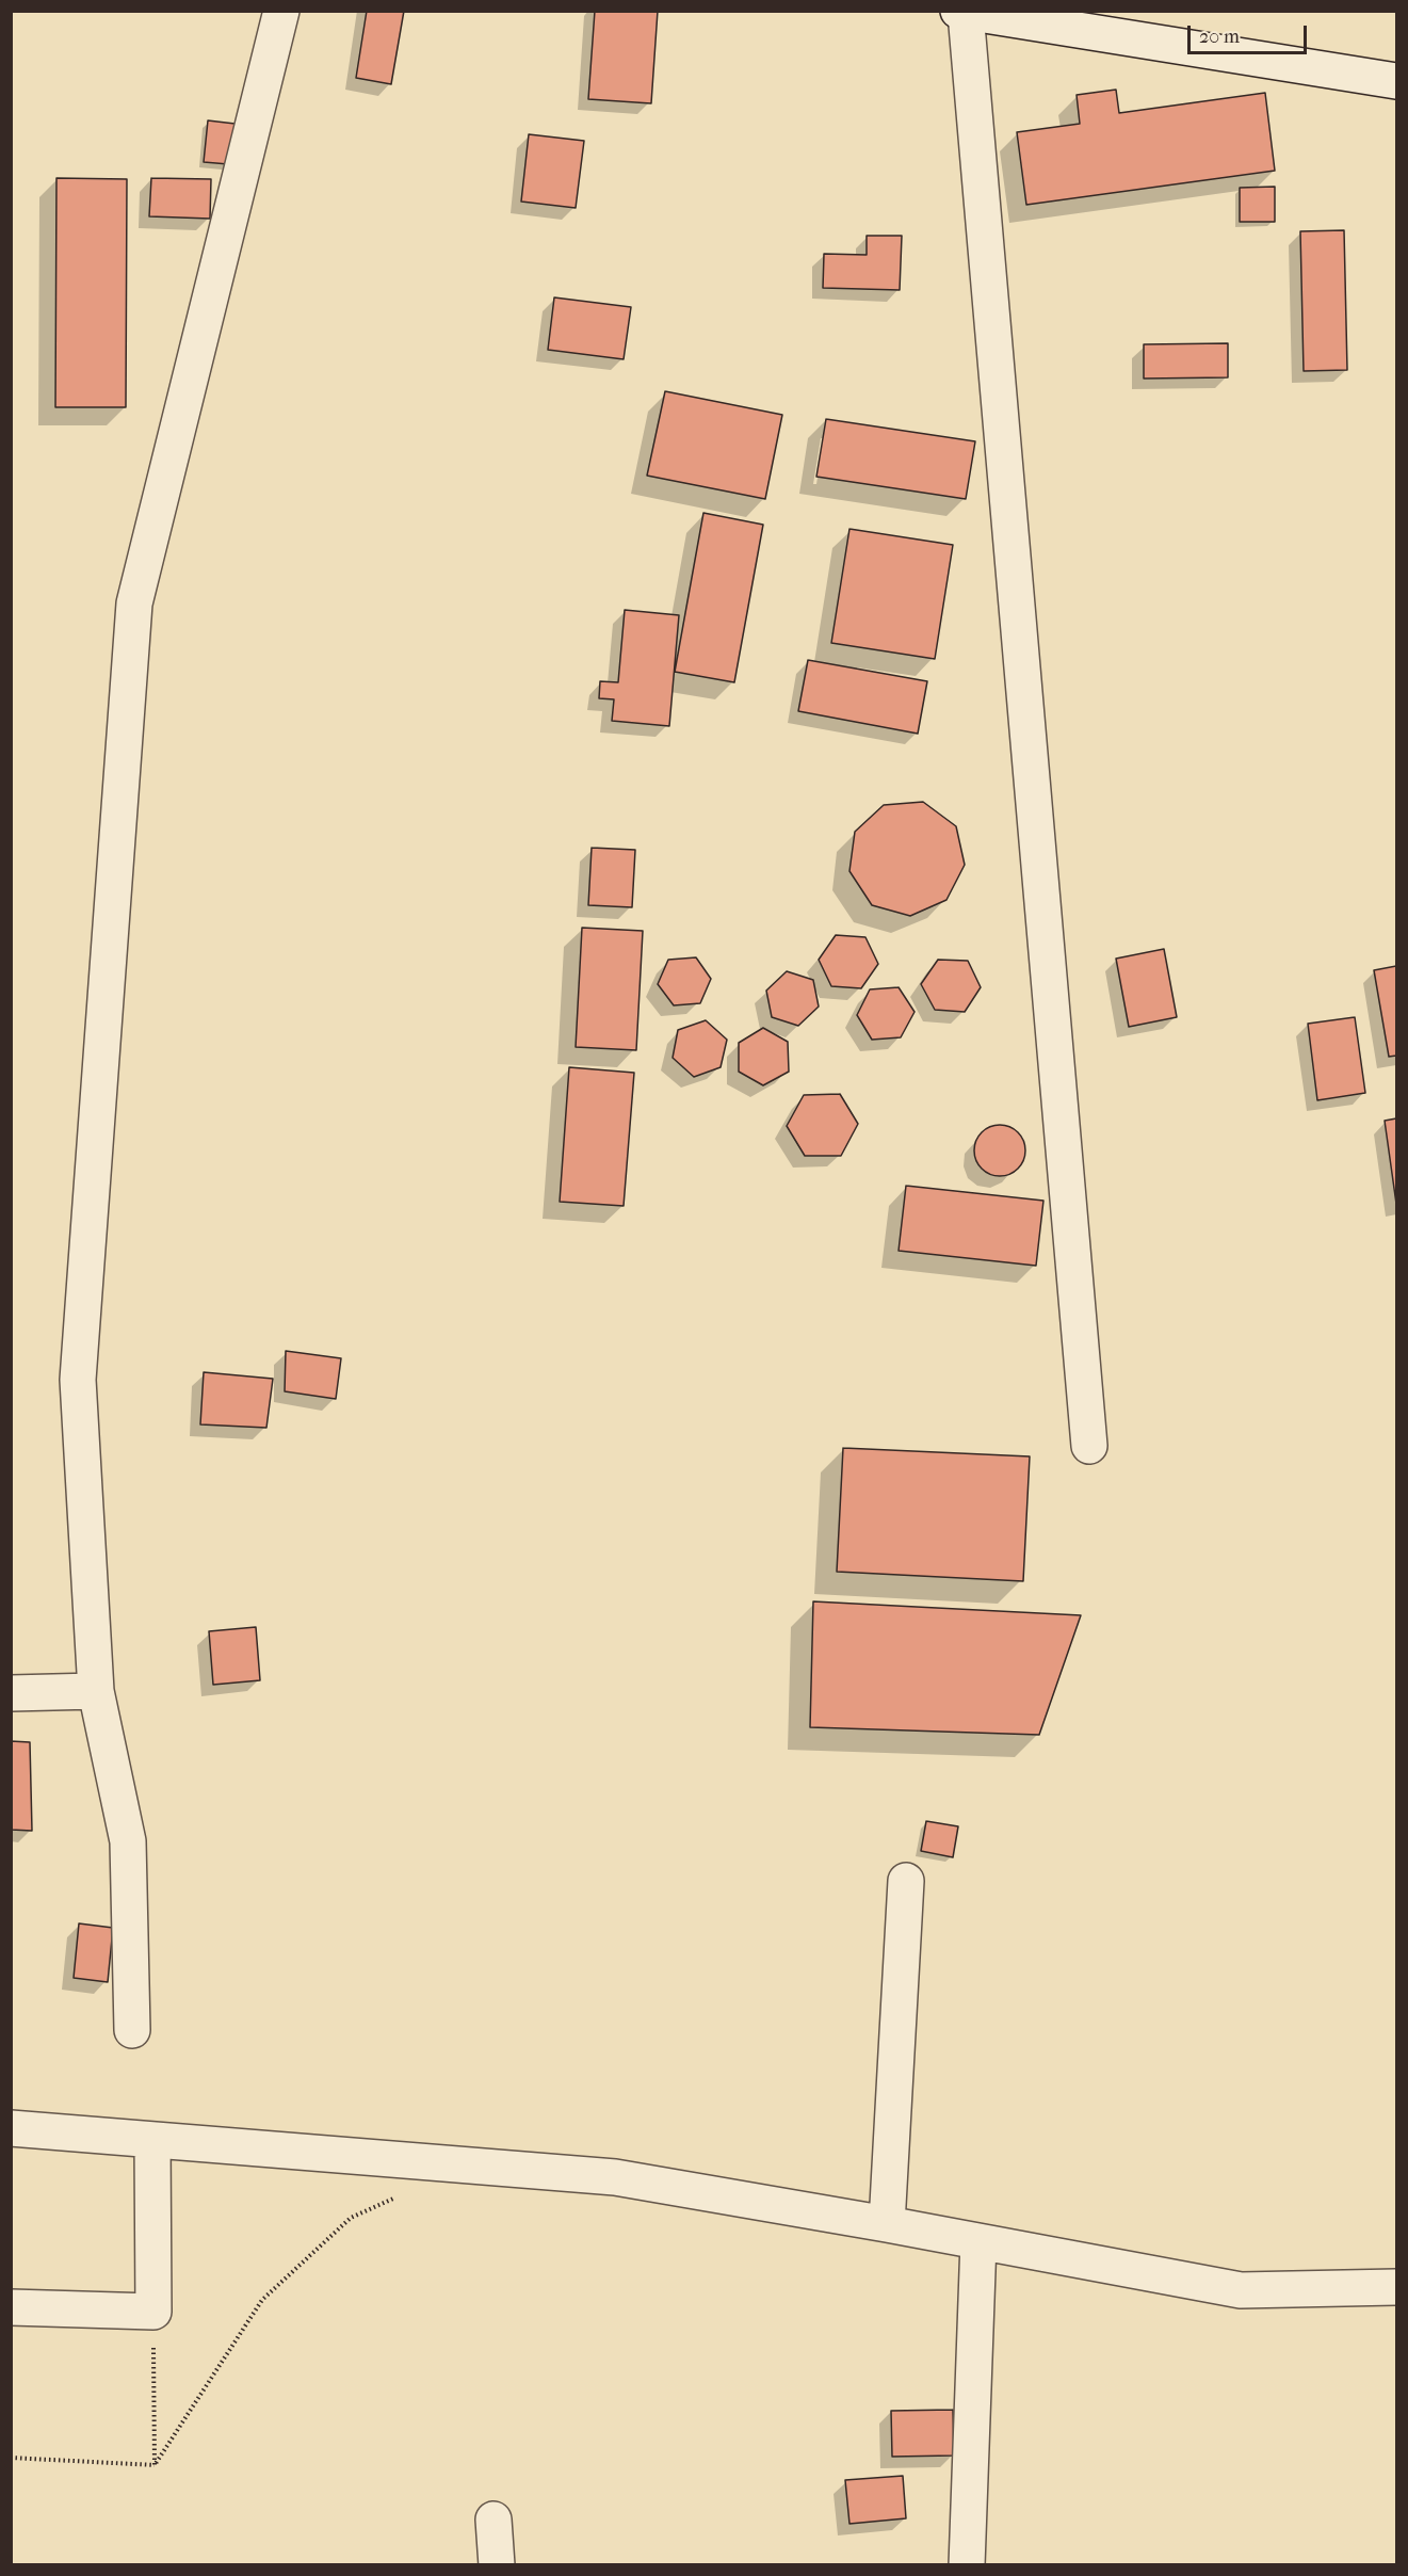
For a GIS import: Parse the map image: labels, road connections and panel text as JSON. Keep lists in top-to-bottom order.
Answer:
{
  "scale_bar": "20 m"
}
